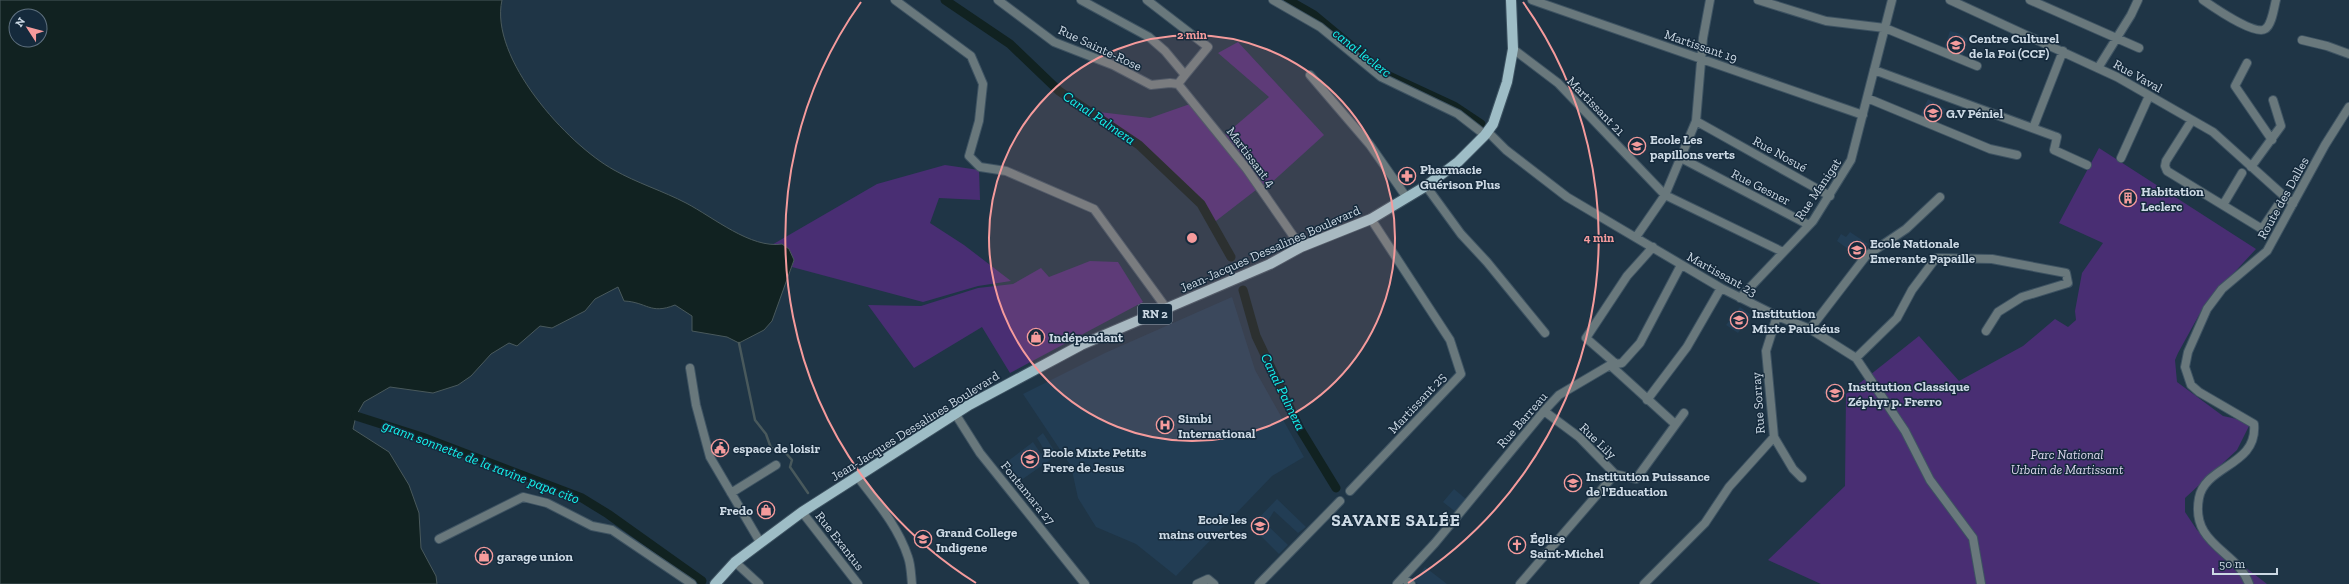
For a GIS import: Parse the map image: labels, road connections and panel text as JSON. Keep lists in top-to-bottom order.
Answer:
{
  "streets": {
    "main road": ["Jean-Jacques Dessalines Boulevard", "RN 2"],
    "street": [
      "Martissant 19",
      "Rue Sainte-Rose",
      "Rue Vaval",
      "Martissant 21",
      "Rue Nosué",
      "Martissant 4",
      "Rue Gesner",
      "Rue Manigat",
      "Route des Dalles",
      "Martissant 23",
      "Martissant 25",
      "Rue Sorray",
      "Rue Barreau",
      "Rue Lily",
      "Fontamara 27",
      "Rue Exantus"
    ]
  },
  "crossings": [
    ["Martissant 19", "Rue Manigat"],
    ["Rue Sainte-Rose", "Martissant 4"],
    ["Rue Vaval", "Route des Dalles"],
    ["Martissant 21", "Rue Manigat"],
    ["Martissant 21", "Jean-Jacques Dessalines Boulevard"],
    ["Rue Nosué", "Rue Manigat"],
    ["Martissant 4", "Jean-Jacques Dessalines Boulevard"],
    ["Rue Gesner", "Rue Manigat"],
    ["Rue Manigat", "Martissant 23"],
    ["Jean-Jacques Dessalines Boulevard", "Martissant 23"],
    ["Jean-Jacques Dessalines Boulevard", "Martissant 25"],
    ["Jean-Jacques Dessalines Boulevard", "Fontamara 27"],
    ["Jean-Jacques Dessalines Boulevard", "Rue Exantus"],
    ["Martissant 23", "Rue Sorray"],
    ["Martissant 23", "Rue Barreau"],
    ["Rue Barreau", "Rue Lily"]
  ],
  "districts": ["SAVANE SALÉE"],
  "water": ["canal leclerc", "Canal Palmera", "grann sonnette de la ravine papa cito"],
  "parks": ["Parc National Urbain de Martissant"],
  "places": {
    "school or university": [
      "Centre Culturel de la Foi (CCF)",
      "G.V Péniel",
      "Ecole Les papillons verts",
      "Ecole Nationale Emerante Papaille",
      "Institution Mixte Paulcéus",
      "Institution Classique Zéphyr p. Frerro",
      "Ecole Mixte Petits Frere de Jesus",
      "Institution Puissance de l'Education",
      "Ecole les mains ouvertes",
      "Grand College Indigene"
    ],
    "pharmacy": ["Pharmacie Guérison Plus"],
    "building": ["Habitation Leclerc"],
    "shop": ["Indépendant", "Fredo", "garage union"],
    "hospital": ["Simbi International"],
    "public building": ["espace de loisir"],
    "church": ["Église Saint-Michel"]
  },
  "scale_bar": "50 m",
  "north": "top left",
  "rings": ["2 min", "4 min"]
}
